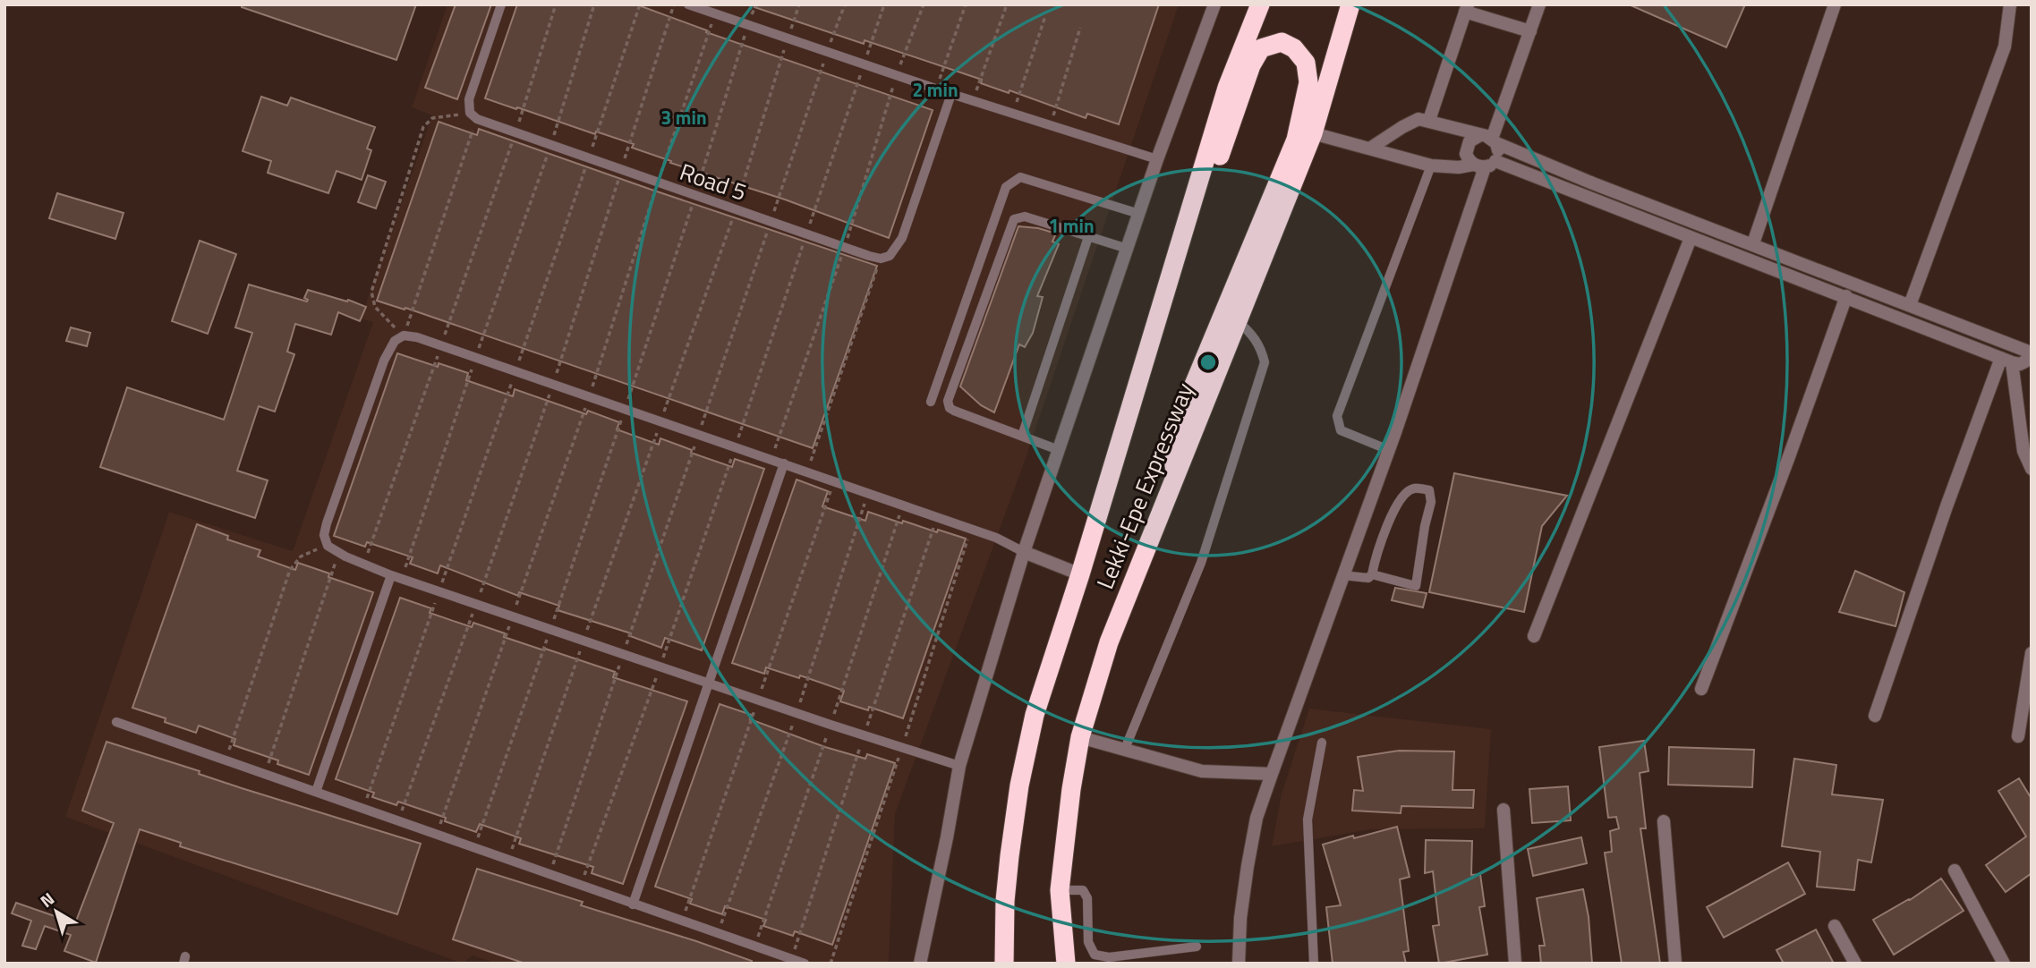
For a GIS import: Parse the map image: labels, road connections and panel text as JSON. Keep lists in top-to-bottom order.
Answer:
{
  "streets": {
    "highway": ["Lekki-Epe Expressway"],
    "lane": ["Road 5"]
  },
  "north": "top left",
  "rings": ["2 min", "3 min", "1 min"]
}
